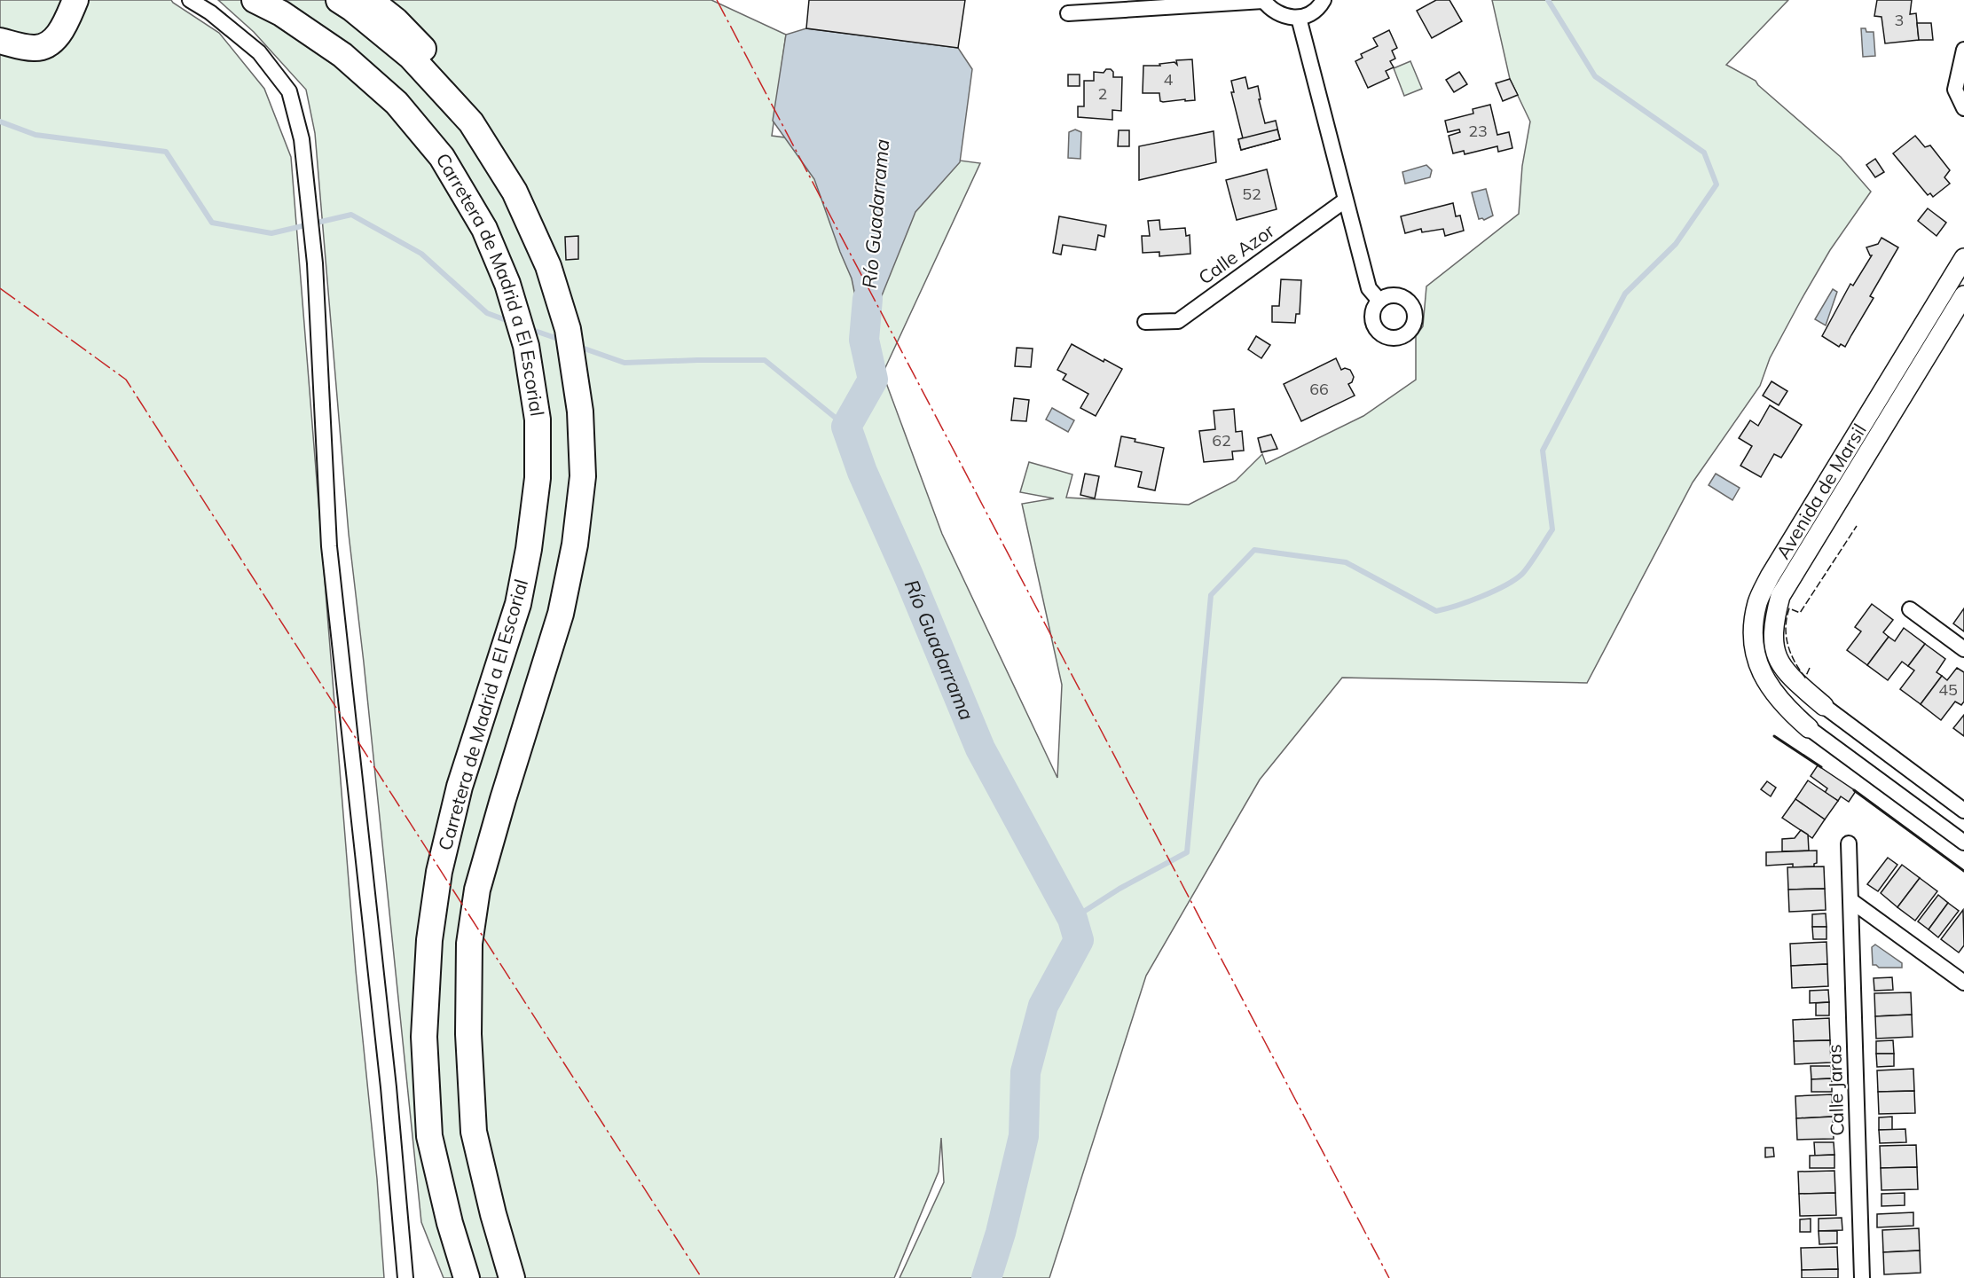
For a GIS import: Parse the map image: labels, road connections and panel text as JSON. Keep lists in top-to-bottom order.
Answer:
{
  "streets": {
    "highway": ["Carretera de Madrid a El Escorial"],
    "street": ["Calle Azor", "Avenida de Marsil", "Calle Jaras"]
  },
  "water": ["Río Guadarrama"],
  "house_numbers": [
    "3",
    "4",
    "2",
    "23",
    "52",
    "66",
    "62",
    "45"
  ]
}
